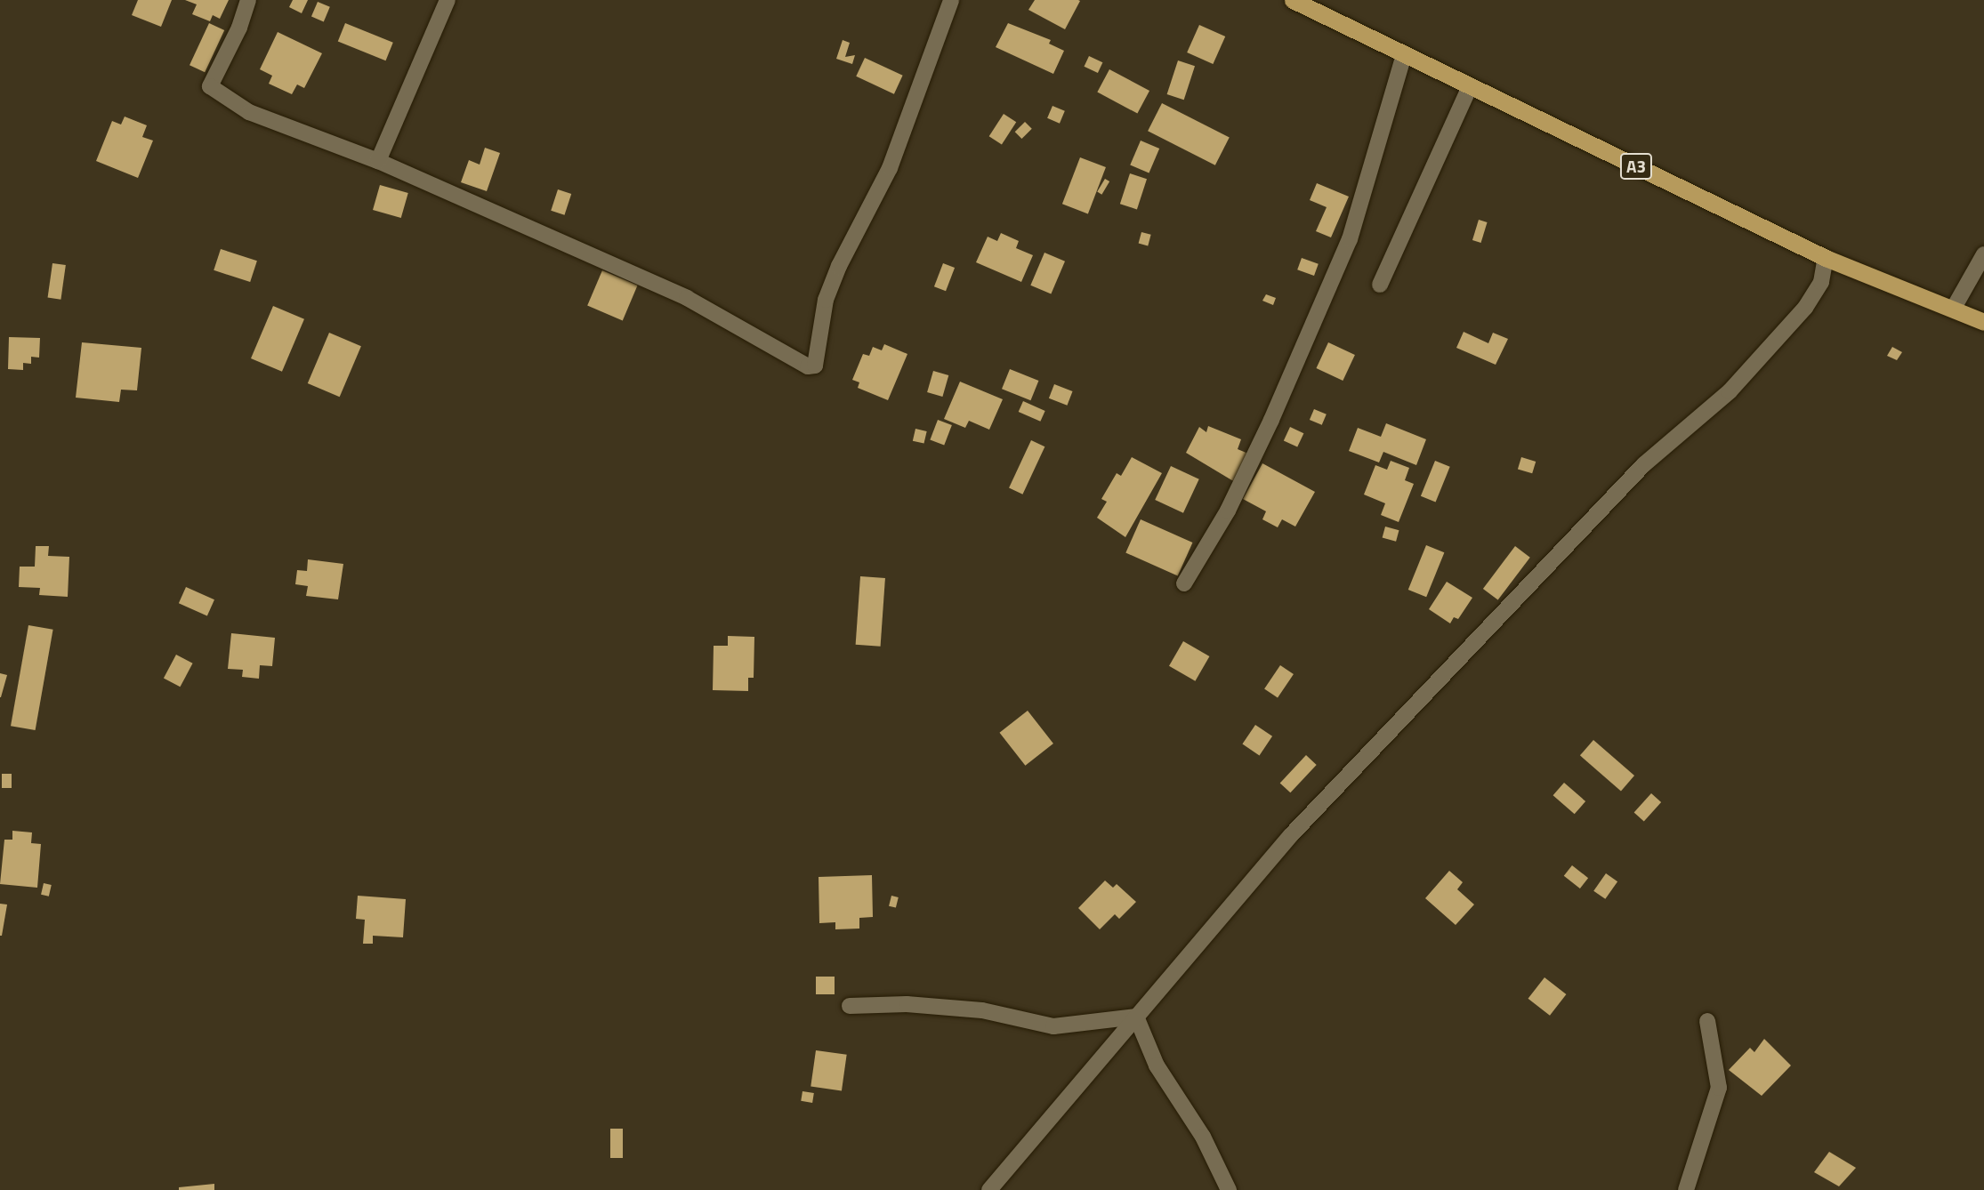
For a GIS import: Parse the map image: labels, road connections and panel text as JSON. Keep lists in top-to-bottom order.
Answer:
{
  "streets": {
    "highway": ["A3"]
  }
}
